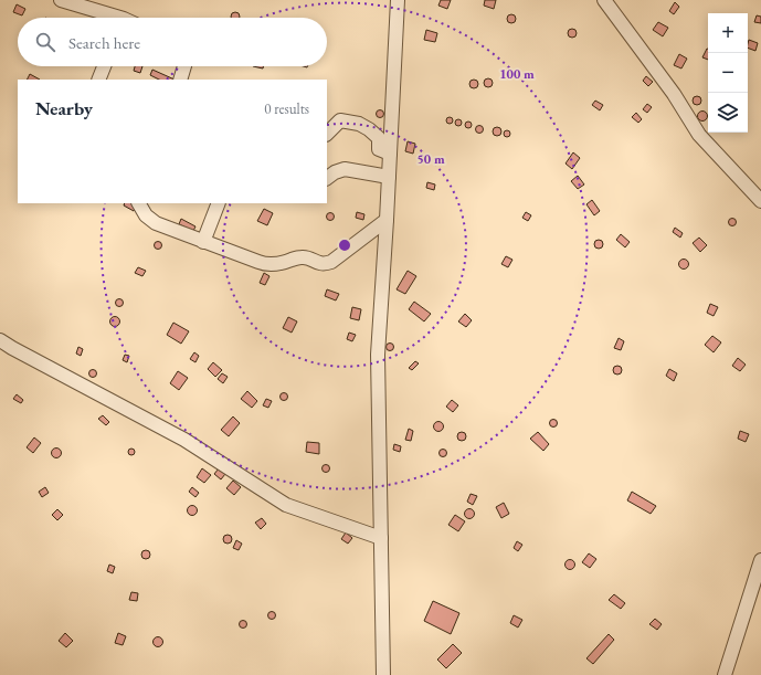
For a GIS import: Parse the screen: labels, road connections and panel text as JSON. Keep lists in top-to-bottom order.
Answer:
{
  "page": {
    "map_buttons": ["+", "−"],
    "search": "Search here",
    "heading": ["Nearby", "0 results"]
  },
  "rings": ["100 m", "50 m"]
}
